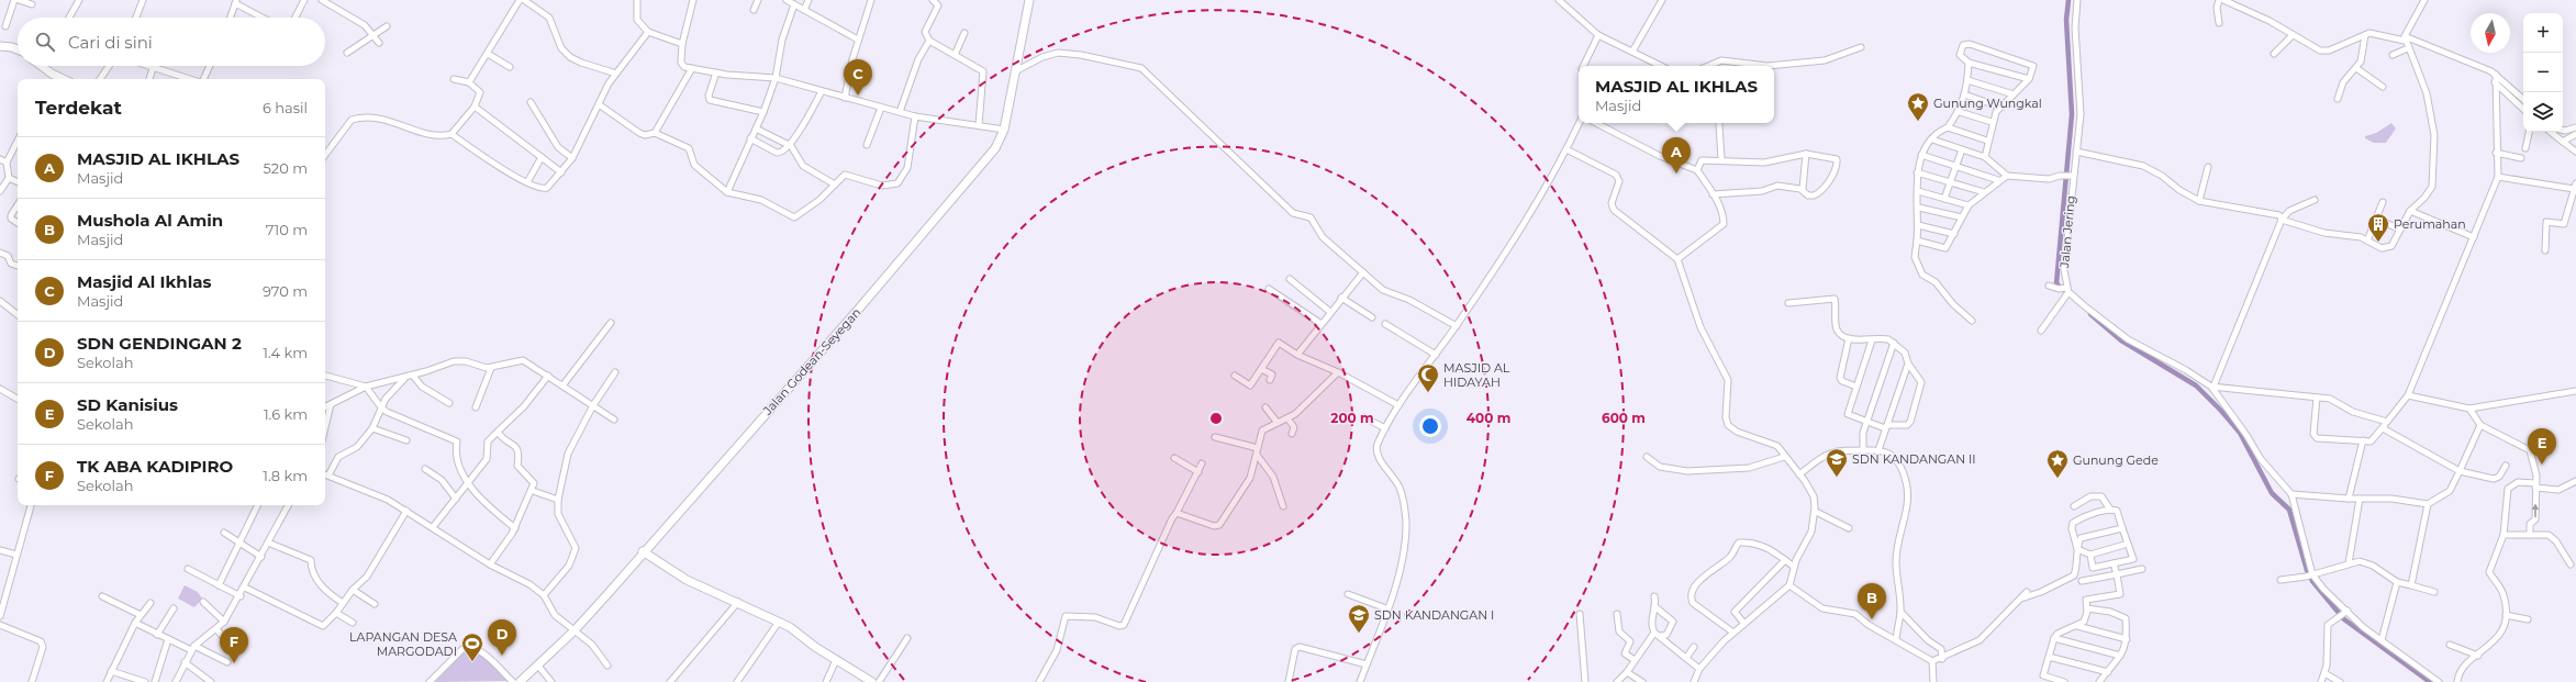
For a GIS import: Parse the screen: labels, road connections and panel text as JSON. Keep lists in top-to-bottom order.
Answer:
{
  "streets": {
    "main road": ["Jalan Godean-Seyegan"],
    "street": ["Jalan Jering"]
  },
  "places": {
    "place": ["Gunung Wungkal", "Gunung Gede"],
    "building": ["Perumahan"],
    "mosque": ["MASJID AL HIDAYAH"],
    "school or university": ["SDN KANDANGAN II", "SDN KANDANGAN I"],
    "sports": ["LAPANGAN DESA MARGODADI"]
  },
  "north": "bottom",
  "page": {
    "map_buttons": ["+", "−"],
    "search": "Cari di sini",
    "pins": [
      "C",
      "A",
      "E",
      "B",
      "D",
      "F"
    ],
    "popup": ["MASJID AL IKHLAS", "Masjid"],
    "heading": ["Terdekat", "6 hasil"],
    "list": [
      {
        "mark": "A",
        "name": "MASJID AL IKHLAS",
        "note": "Masjid",
        "value": "520 m"
      },
      {
        "mark": "B",
        "name": "Mushola Al Amin",
        "note": "Masjid",
        "value": "710 m"
      },
      {
        "mark": "C",
        "name": "Masjid Al Ikhlas",
        "note": "Masjid",
        "value": "970 m"
      },
      {
        "mark": "D",
        "name": "SDN GENDINGAN 2",
        "note": "Sekolah",
        "value": "1.4 km"
      },
      {
        "mark": "E",
        "name": "SD Kanisius",
        "note": "Sekolah",
        "value": "1.6 km"
      },
      {
        "mark": "F",
        "name": "TK ABA KADIPIRO",
        "note": "Sekolah",
        "value": "1.8 km"
      }
    ]
  },
  "rings": ["200 m", "400 m", "600 m"]
}
